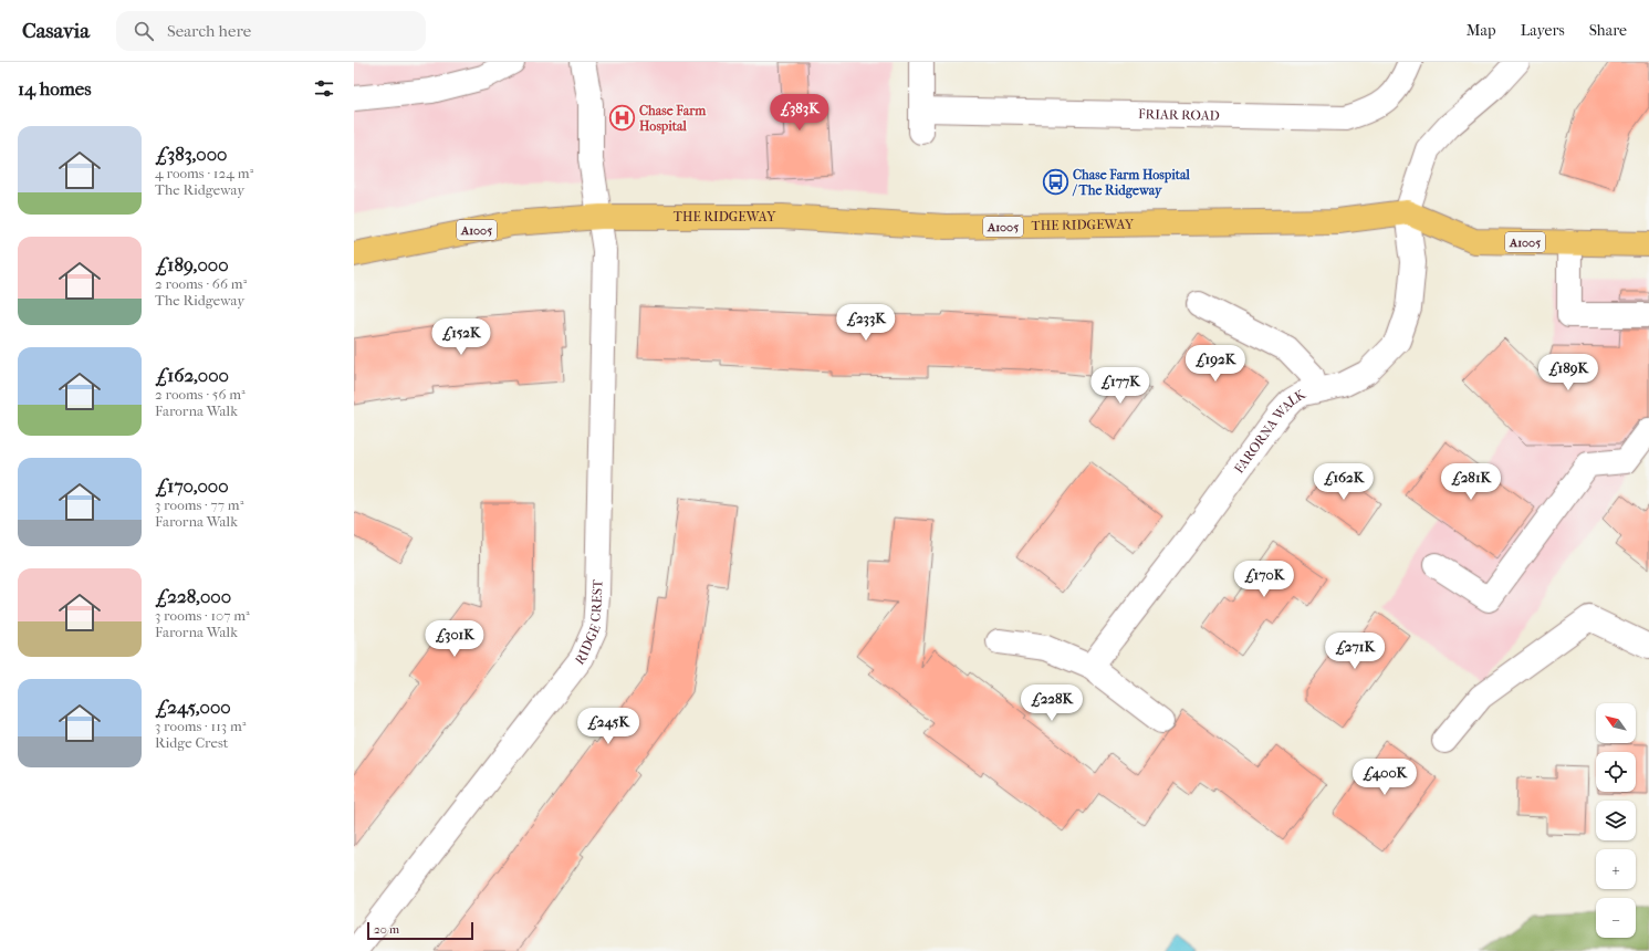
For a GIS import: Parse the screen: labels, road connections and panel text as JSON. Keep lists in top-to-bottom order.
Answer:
{
  "streets": {
    "main road": ["THE RIDGEWAY", "A1005"],
    "street": ["FRIAR ROAD", "FARORNA WALK", "RIDGE CREST"]
  },
  "crossings": [
    ["THE RIDGEWAY", "A1005"],
    ["THE RIDGEWAY", "FARORNA WALK"],
    ["THE RIDGEWAY", "RIDGE CREST"],
    ["A1005", "FARORNA WALK"]
  ],
  "places": {
    "hospital": ["Chase Farm Hospital"],
    "bus stop": ["Chase Farm Hospital / The Ridgeway"]
  },
  "scale_bar": "20 m",
  "north": "top left",
  "page": {
    "header": "Casavia",
    "search": "Search here",
    "nav": ["Map", "Layers", "Share"],
    "heading": "14 homes",
    "price": [
      "£383K",
      "£233K",
      "£152K",
      "£192K",
      "£189K",
      "£177K",
      "£162K",
      "£281K",
      "£170K",
      "£301K",
      "£271K",
      "£228K",
      "£245K",
      "£400K"
    ],
    "list": [
      {
        "name": "£383,000",
        "note": "4 rooms · 124 m² · The Ridgeway"
      },
      {
        "name": "£189,000",
        "note": "2 rooms · 66 m² · The Ridgeway"
      },
      {
        "name": "£162,000",
        "note": "2 rooms · 56 m² · Farorna Walk"
      },
      {
        "name": "£170,000",
        "note": "3 rooms · 77 m² · Farorna Walk"
      },
      {
        "name": "£228,000",
        "note": "3 rooms · 107 m² · Farorna Walk"
      },
      {
        "name": "£245,000",
        "note": "3 rooms · 113 m² · Ridge Crest"
      }
    ],
    "map_buttons": ["+", "−"],
    "scale": "20 m"
  }
}
